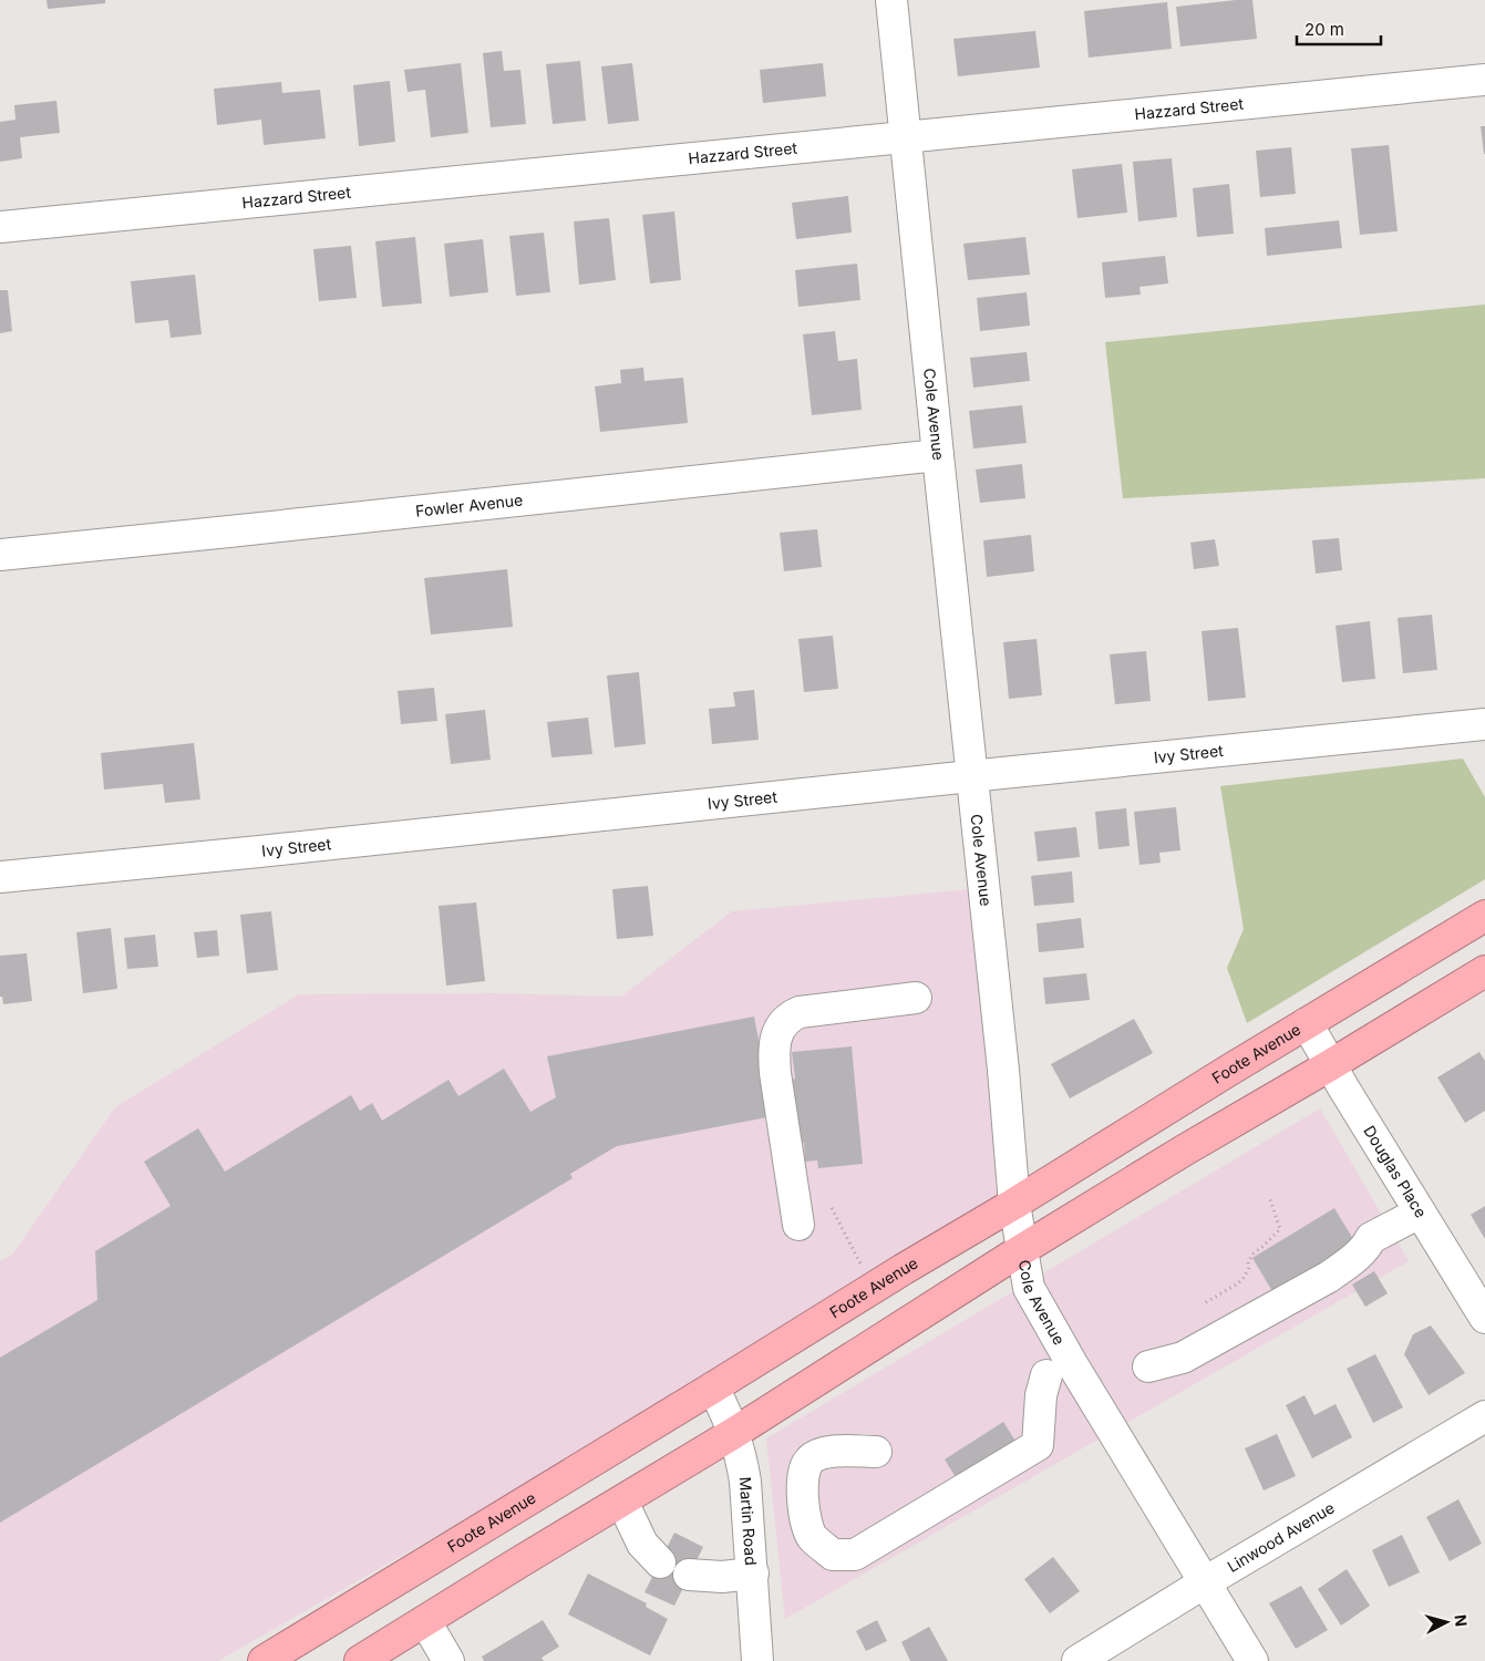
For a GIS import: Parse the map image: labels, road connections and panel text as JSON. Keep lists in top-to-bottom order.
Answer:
{
  "streets": {
    "highway": ["Foote Avenue"],
    "street": [
      "Hazzard Street",
      "Cole Avenue",
      "Fowler Avenue",
      "Ivy Street",
      "Douglas Place",
      "Martin Road",
      "Linwood Avenue"
    ]
  },
  "crossings": [
    ["Hazzard Street", "Cole Avenue"],
    ["Cole Avenue", "Fowler Avenue"],
    ["Cole Avenue", "Ivy Street"],
    ["Cole Avenue", "Foote Avenue"],
    ["Cole Avenue", "Linwood Avenue"],
    ["Foote Avenue", "Douglas Place"],
    ["Foote Avenue", "Martin Road"]
  ],
  "scale_bar": "20 m",
  "north": "right"
}
